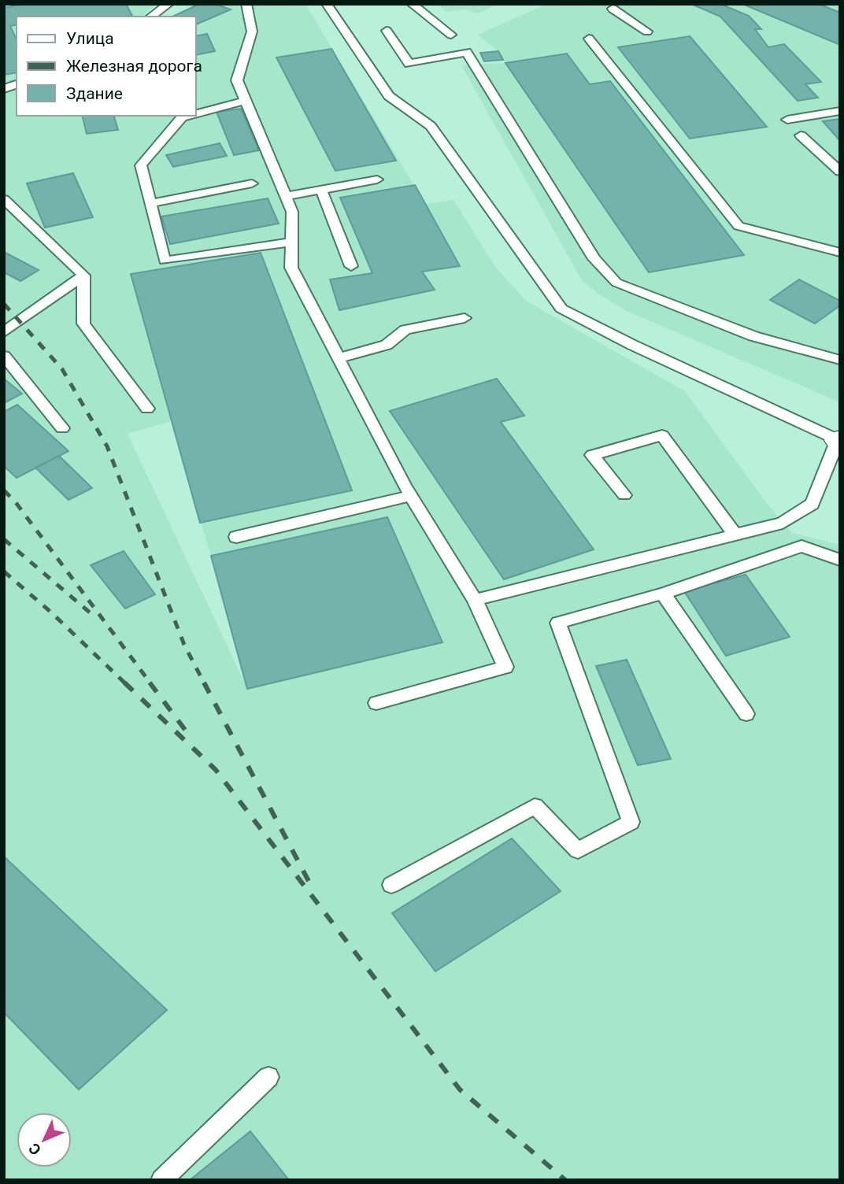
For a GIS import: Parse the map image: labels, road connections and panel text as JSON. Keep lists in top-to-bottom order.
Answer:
{
  "legend": ["Улица", "Железная дорога", "Здание"],
  "north": "bottom left"
}
